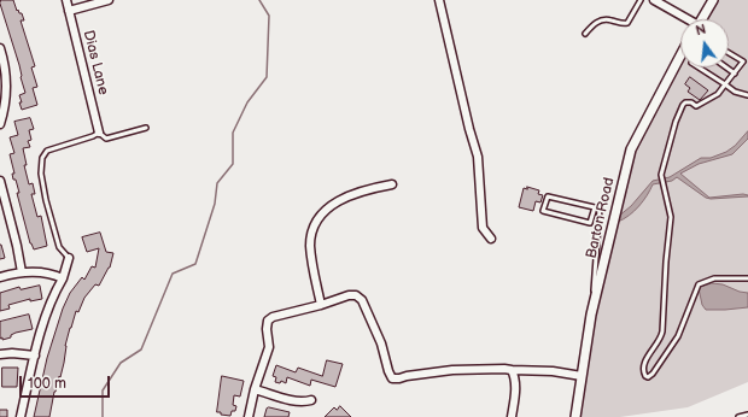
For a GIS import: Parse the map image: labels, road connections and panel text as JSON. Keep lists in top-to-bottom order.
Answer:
{
  "streets": {
    "street": ["Dias Lane", "Barton Road"]
  },
  "scale_bar": "100 m",
  "north": "top"
}
